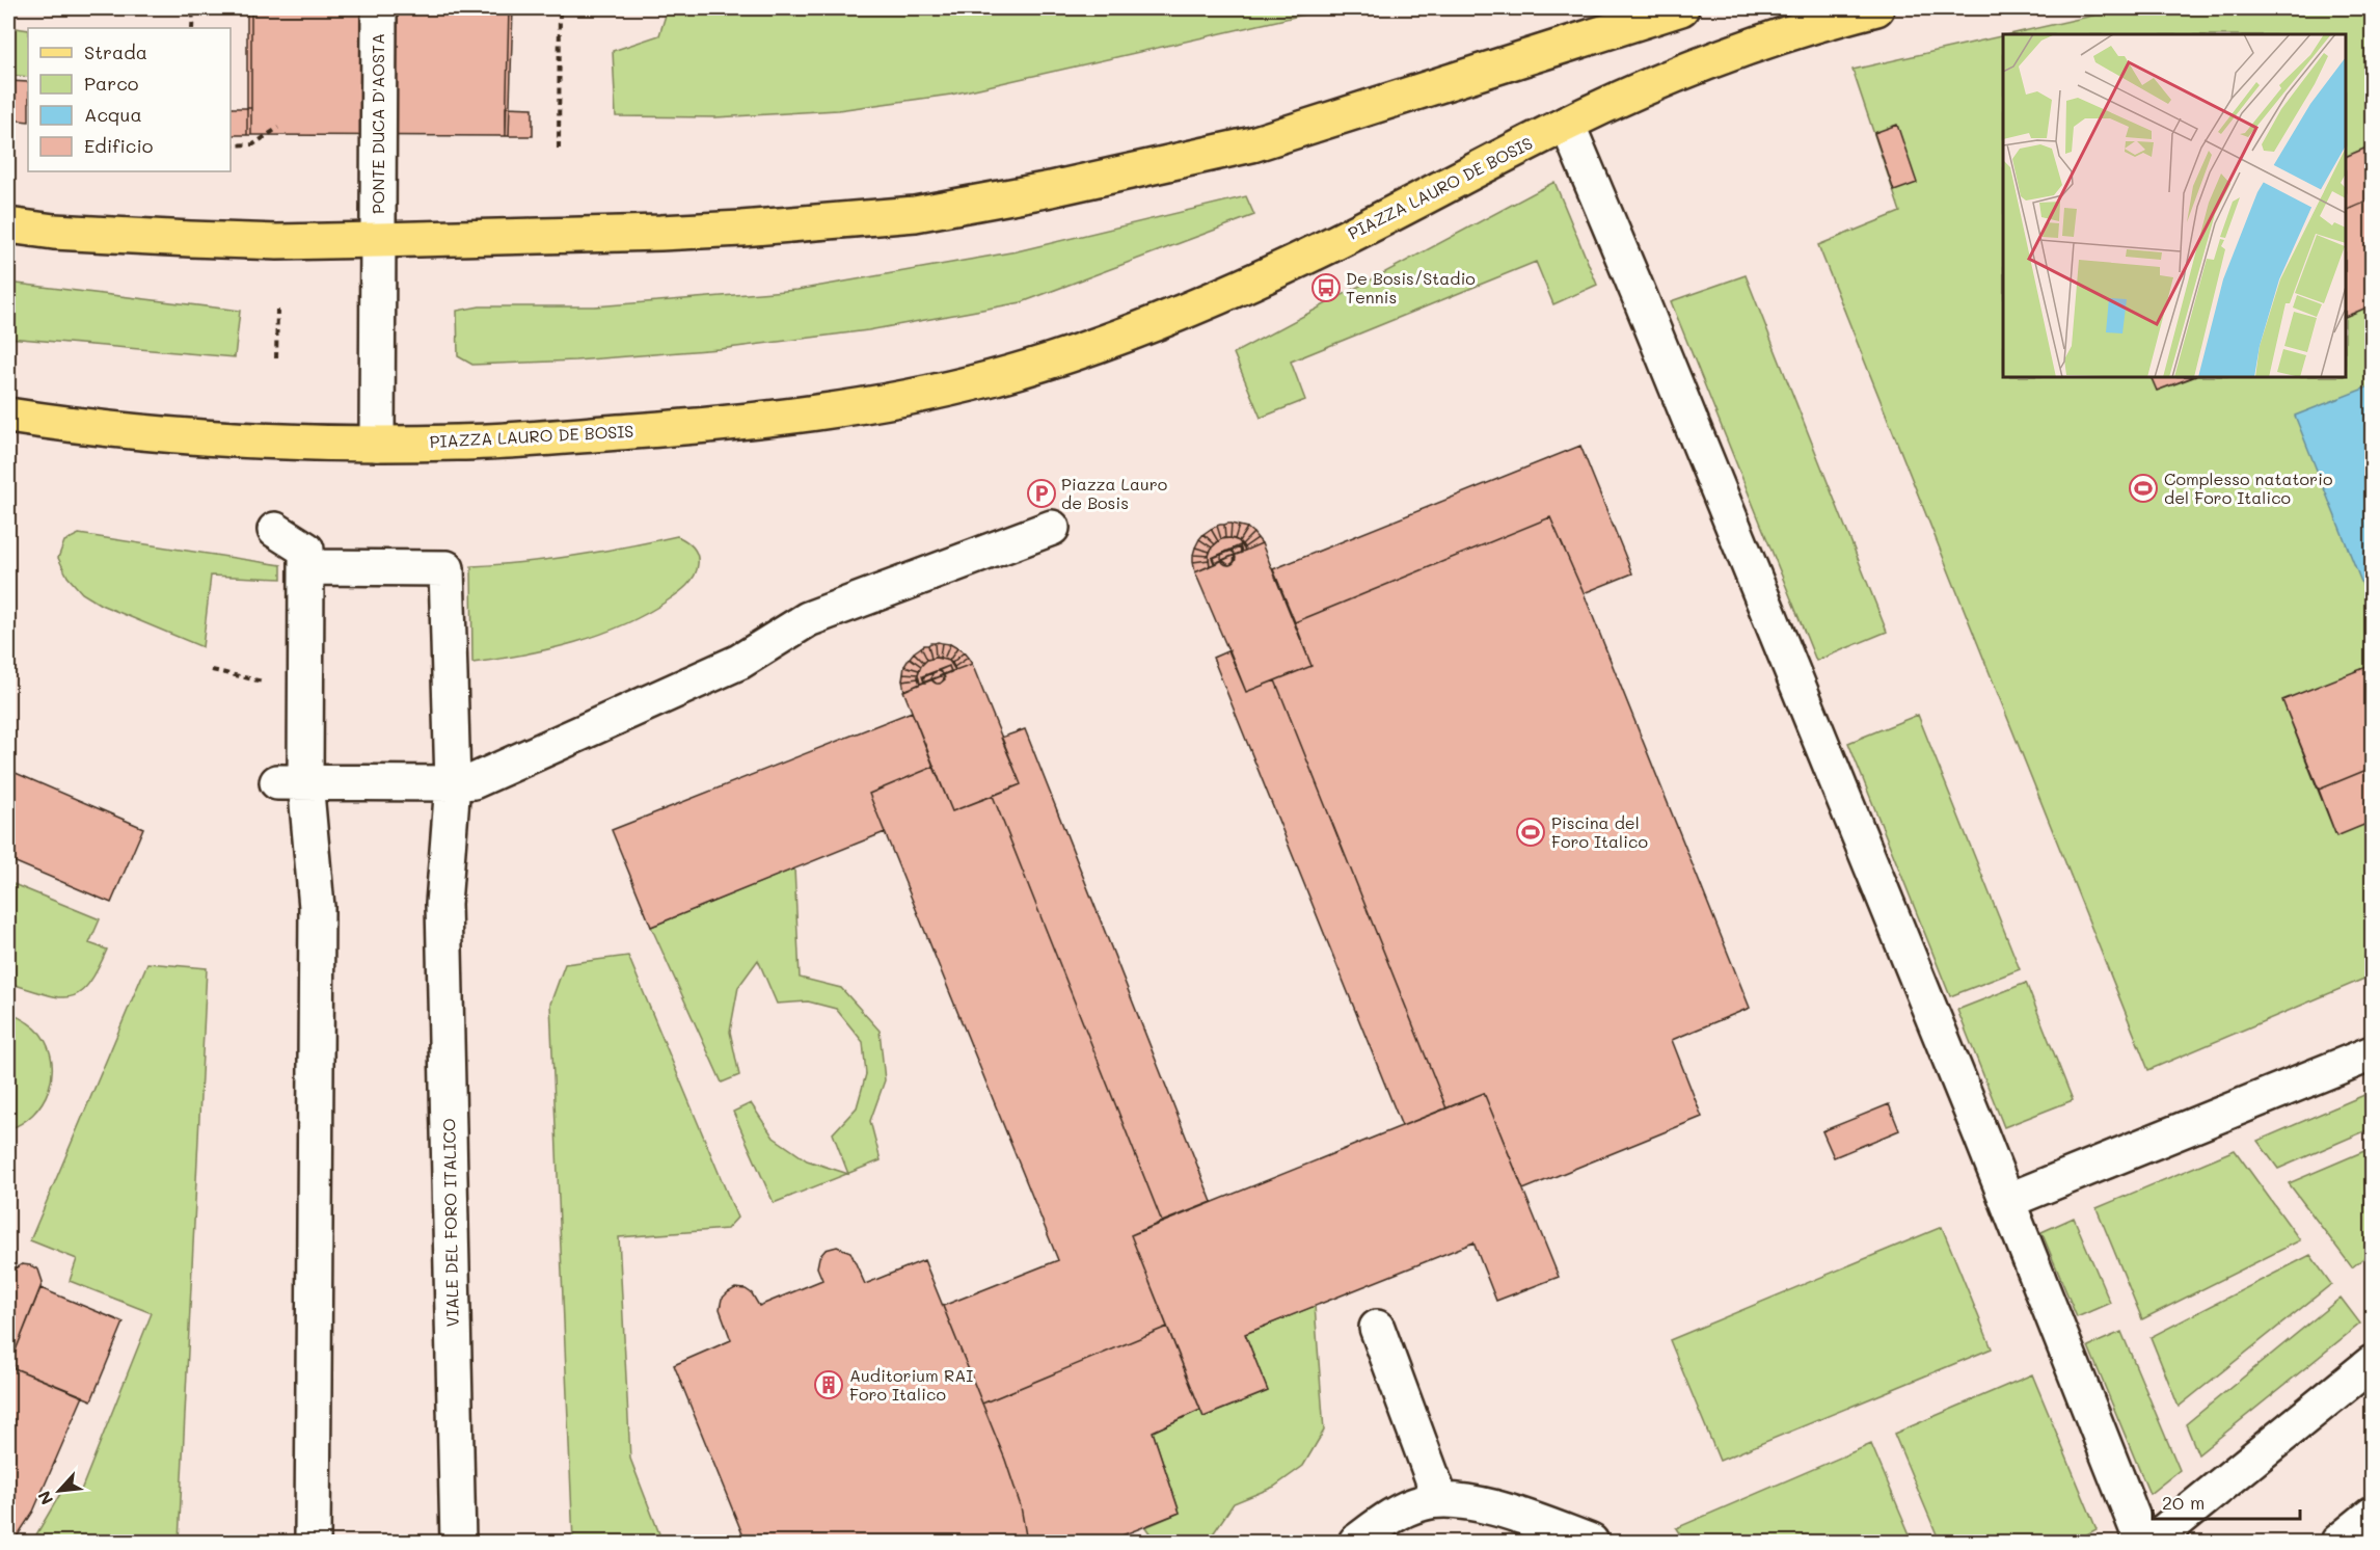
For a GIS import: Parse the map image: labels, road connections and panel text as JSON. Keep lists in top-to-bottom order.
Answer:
{
  "streets": {
    "main road": ["PIAZZA LAURO DE BOSIS"],
    "street": ["PONTE DUCA D'AOSTA", "VIALE DEL FORO ITALICO"]
  },
  "places": {
    "bus stop": ["De Bosis/Stadio Tennis"],
    "sports": ["Complesso natatorio del Foro Italico", "Piscina del Foro Italico"],
    "parking": ["Piazza Lauro de Bosis"],
    "building": ["Auditorium RAI Foro Italico"]
  },
  "legend": [
    "Strada",
    "Parco",
    "Acqua",
    "Edificio"
  ],
  "scale_bar": "20 m",
  "north": "bottom left"
}
